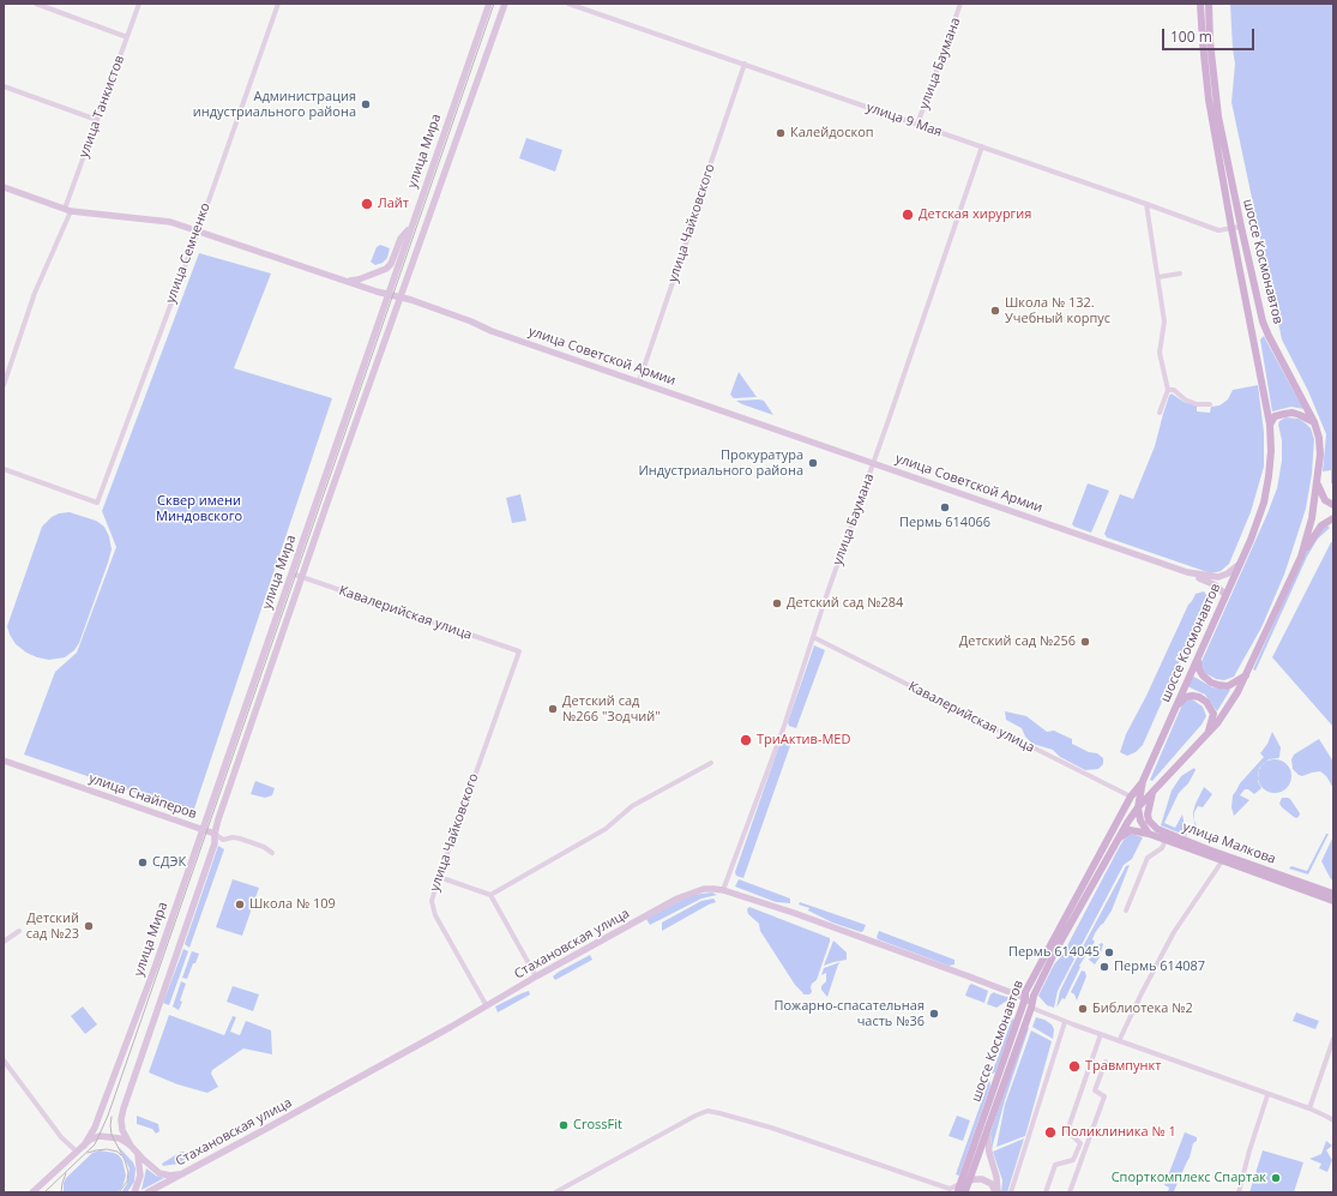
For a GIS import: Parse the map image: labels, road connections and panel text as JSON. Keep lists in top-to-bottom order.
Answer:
{
  "streets": {
    "main road": [
      "улица Мира",
      "шоссе Космонавтов",
      "улица Советской Армии",
      "улица Снайперов",
      "улица Малкова",
      "Стахановская улица"
    ],
    "street": [
      "улица Баумана",
      "улица Танкистов",
      "улица 9 Мая",
      "улица Чайковского",
      "улица Семченко",
      "Кавалерийская улица"
    ]
  },
  "crossings": [
    ["улица Баумана", "улица 9 Мая"],
    ["улица Баумана", "улица Советской Армии"],
    ["улица Баумана", "Кавалерийская улица"],
    ["улица Баумана", "Стахановская улица"],
    ["улица Танкистов", "улица Советской Армии"],
    ["улица 9 Мая", "улица Чайковского"],
    ["улица 9 Мая", "шоссе Космонавтов"],
    ["улица Мира", "улица Советской Армии"],
    ["улица Мира", "Кавалерийская улица"],
    ["улица Мира", "улица Снайперов"],
    ["улица Чайковского", "улица Советской Армии"],
    ["улица Чайковского", "Кавалерийская улица"],
    ["улица Чайковского", "Стахановская улица"],
    ["улица Семченко", "улица Советской Армии"],
    ["шоссе Космонавтов", "улица Советской Армии"],
    ["шоссе Космонавтов", "Кавалерийская улица"],
    ["шоссе Космонавтов", "улица Малкова"],
    ["шоссе Космонавтов", "Стахановская улица"]
  ],
  "parks": ["Сквер имени Миндовского"],
  "places": [
    "Администрация индустриального района",
    "Калейдоскоп",
    "Лайт",
    "Детская хирургия",
    "Школа № 132. Учебный корпус",
    "Прокуратура Индустриального района",
    "Пермь 614066",
    "Детский сад №284",
    "Детский сад №256",
    "Детский сад №266 \"Зодчий\"",
    "ТриАктив-MED",
    "СДЭК",
    "Школа № 109",
    "Детский сад №23",
    "Пермь 614045",
    "Пермь 614087",
    "Библиотека №2",
    "Пожарно-спасательная часть №36",
    "Травмпункт",
    "CrossFit",
    "Поликлиника № 1",
    "Спорткомплекс Спартак"
  ],
  "scale_bar": "100 m"
}
